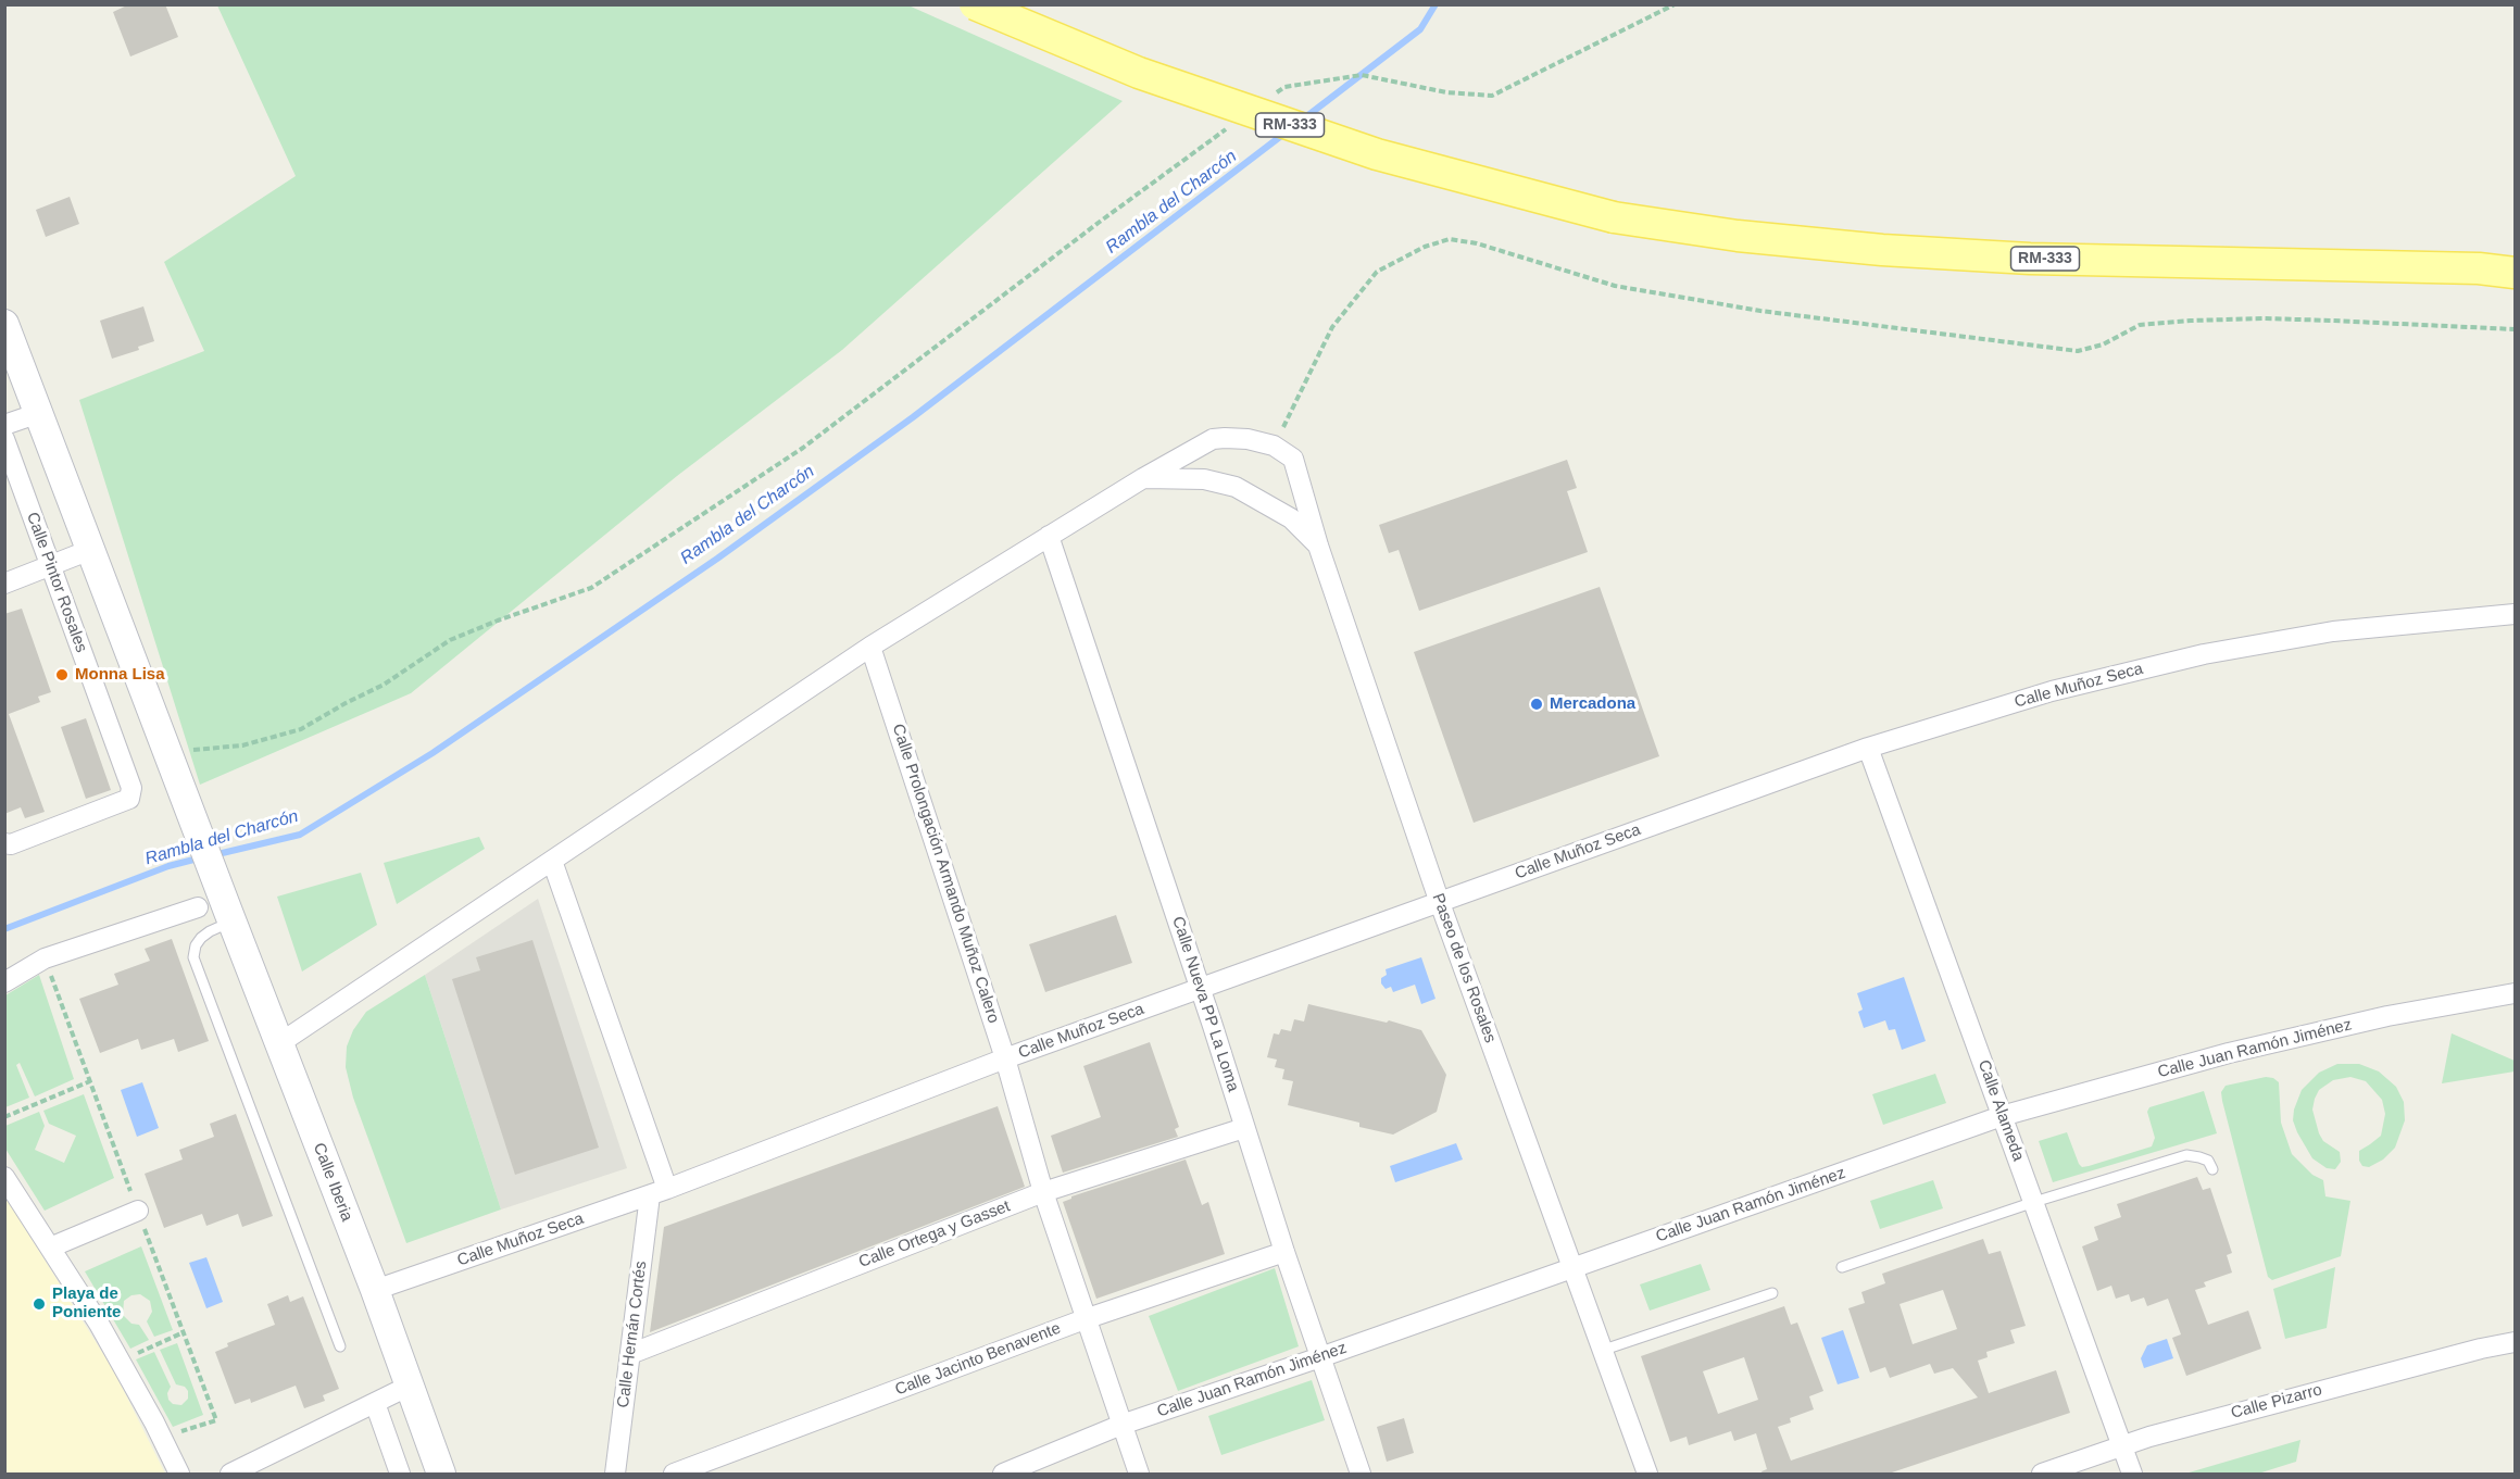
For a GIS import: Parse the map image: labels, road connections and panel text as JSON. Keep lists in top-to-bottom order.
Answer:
{
  "streets": {
    "main road": ["RM-333", "Calle Iberia"],
    "street": [
      "Calle Pintor Rosales",
      "Calle Muñoz Seca",
      "Calle Prolongación Armando Muñoz Calero",
      "Paseo de los Rosales",
      "Calle Nueva PP La Loma",
      "Calle Juan Ramón Jiménez",
      "Calle Alameda",
      "Calle Ortega y Gasset",
      "Calle Hernán Cortés",
      "Calle Jacinto Benavente",
      "Calle Pizarro"
    ]
  },
  "crossings": [
    ["Calle Muñoz Seca", "Calle Prolongación Armando Muñoz Calero"],
    ["Calle Muñoz Seca", "Paseo de los Rosales"],
    ["Calle Muñoz Seca", "Calle Nueva PP La Loma"],
    ["Calle Muñoz Seca", "Calle Alameda"],
    ["Calle Muñoz Seca", "Calle Iberia"],
    ["Calle Muñoz Seca", "Calle Hernán Cortés"],
    ["Calle Prolongación Armando Muñoz Calero", "Calle Juan Ramón Jiménez"],
    ["Calle Prolongación Armando Muñoz Calero", "Calle Ortega y Gasset"],
    ["Calle Prolongación Armando Muñoz Calero", "Calle Jacinto Benavente"],
    ["Paseo de los Rosales", "Calle Juan Ramón Jiménez"],
    ["Calle Nueva PP La Loma", "Calle Juan Ramón Jiménez"],
    ["Calle Nueva PP La Loma", "Calle Ortega y Gasset"],
    ["Calle Nueva PP La Loma", "Calle Jacinto Benavente"],
    ["Calle Juan Ramón Jiménez", "Calle Alameda"],
    ["Calle Alameda", "Calle Pizarro"],
    ["Calle Ortega y Gasset", "Calle Hernán Cortés"]
  ],
  "water": ["Rambla del Charcón"],
  "places": ["Monna Lisa", "Mercadona", "Playa de Poniente"]
}
